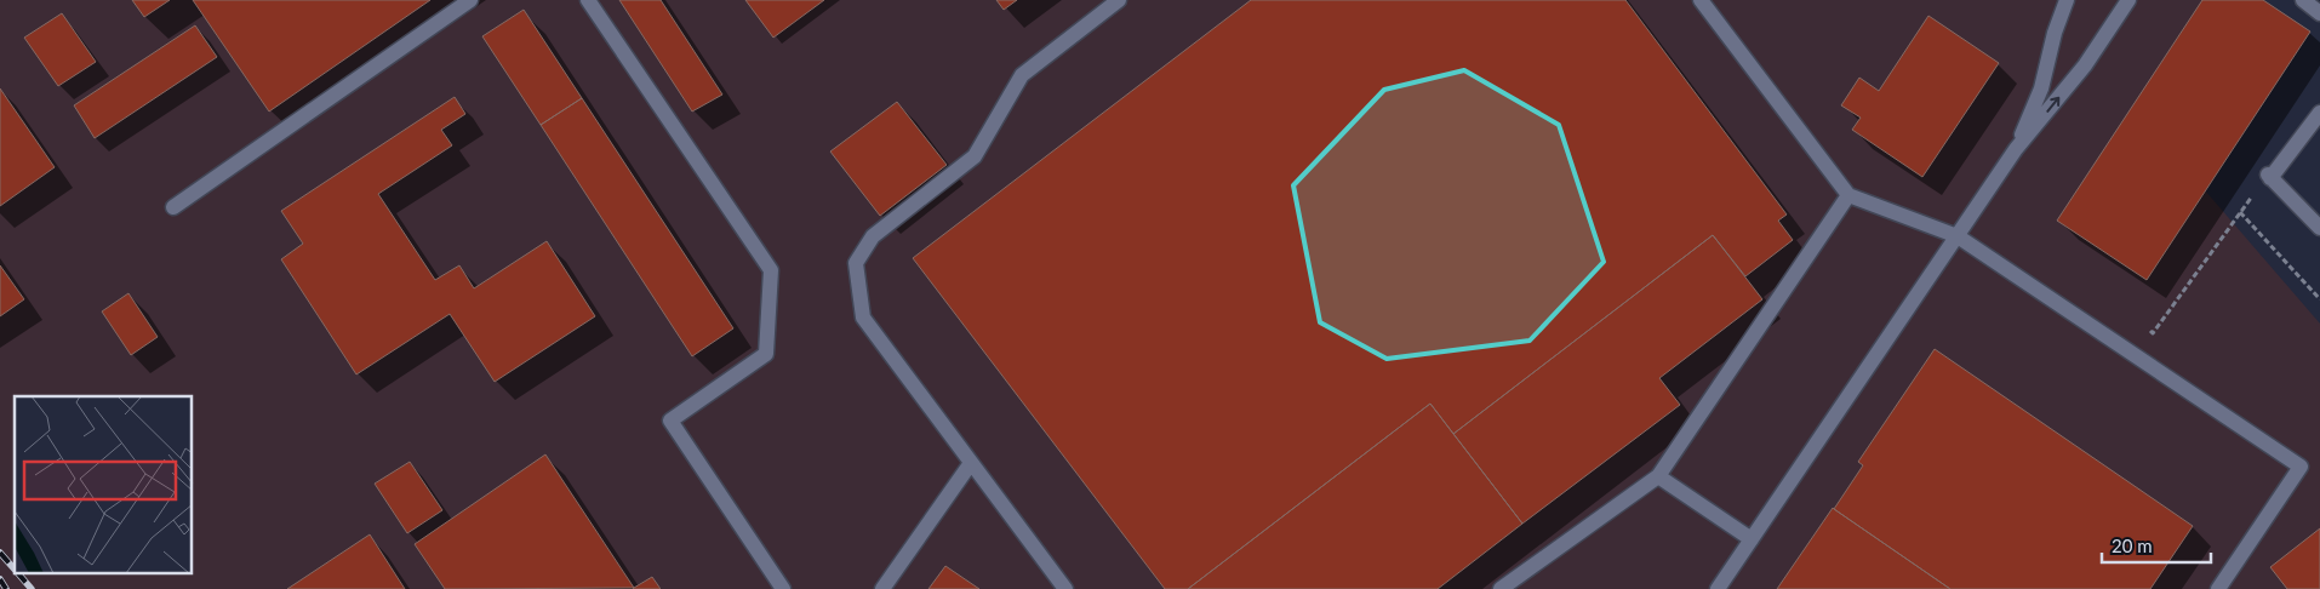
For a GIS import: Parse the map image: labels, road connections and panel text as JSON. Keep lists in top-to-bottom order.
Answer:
{
  "scale_bar": "20 m"
}
